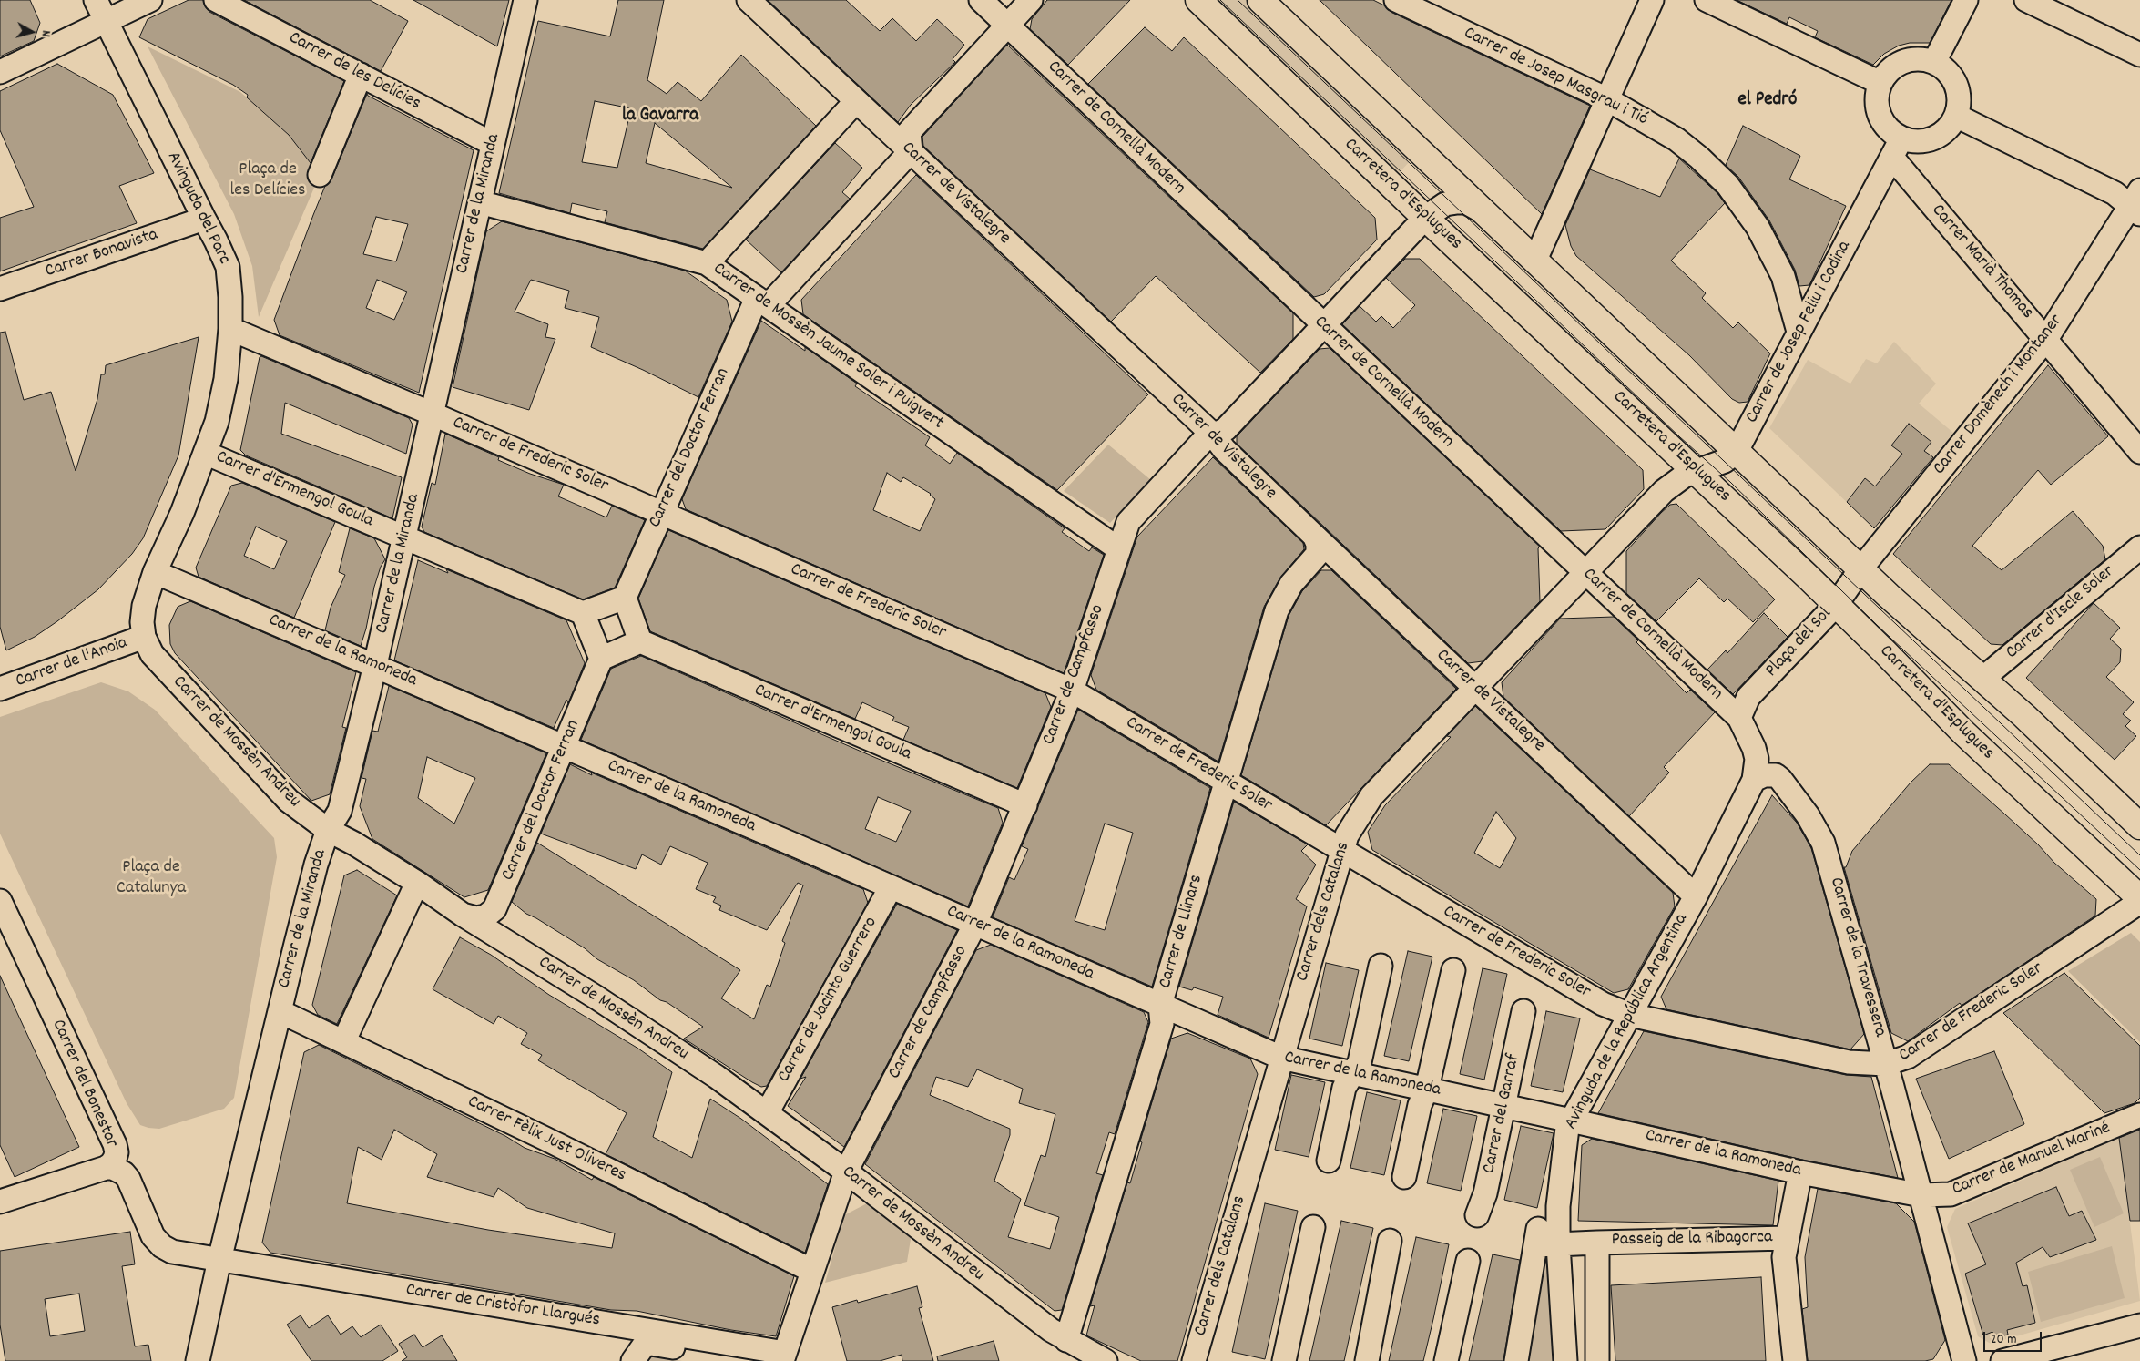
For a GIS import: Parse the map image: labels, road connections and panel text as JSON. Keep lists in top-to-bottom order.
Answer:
{
  "streets": {
    "street": [
      "Carrer de les Delícies",
      "Carrer de Josep Masgrau i Tió",
      "Carrer de Cornellà Modern",
      "Carrer de Vistalegre",
      "Carretera d'Esplugues",
      "Carrer de la Miranda",
      "Avinguda del Parc",
      "Carrer Bonavista",
      "Carrer Marià Thomas",
      "Carrer de Josep Feliu i Codina",
      "Carrer de Mossèn Jaume Soler i Puigvert",
      "Carrer Domènech i Montaner",
      "Carrer del Doctor Ferran",
      "Carrer de Frederic Soler",
      "Carrer d'Ermengol Goula",
      "Carrer d'Iscle Soler",
      "Plaça del Sol",
      "Carrer de la Ramoneda",
      "Carrer de l'Anoia",
      "Carrer de Campfasso",
      "Carrer de Mossèn Andreu",
      "Carrer dels Catalans",
      "Carrer de Llinars",
      "Carrer de la Travessera",
      "Carrer de Jacinto Guerrero",
      "Avinguda de la República Argentina",
      "Carrer del Bonestar",
      "Carrer del Garraf",
      "Carrer Fèlix Just Oliveres",
      "Carrer de Manuel Mariné",
      "Passeig de la Ribagorca",
      "Carrer de Cristòfor Llargués"
    ]
  },
  "crossings": [
    ["Carrer de les Delícies", "Carrer de la Miranda"],
    ["Carrer de Josep Masgrau i Tió", "Carrer de Josep Feliu i Codina"],
    ["Carrer de Cornellà Modern", "Plaça del Sol"],
    ["Carrer de Cornellà Modern", "Carrer de Campfasso"],
    ["Carrer de Cornellà Modern", "Carrer dels Catalans"],
    ["Carrer de Cornellà Modern", "Carrer de la Travessera"],
    ["Carrer de Cornellà Modern", "Avinguda de la República Argentina"],
    ["Carrer de Vistalegre", "Carrer del Doctor Ferran"],
    ["Carrer de Vistalegre", "Carrer de Campfasso"],
    ["Carrer de Vistalegre", "Carrer dels Catalans"],
    ["Carrer de Vistalegre", "Carrer de Llinars"],
    ["Carrer de Vistalegre", "Avinguda de la República Argentina"],
    ["Carretera d'Esplugues", "Carrer de Josep Feliu i Codina"],
    ["Carretera d'Esplugues", "Plaça del Sol"],
    ["Carretera d'Esplugues", "Carrer de Campfasso"],
    ["Carrer de la Miranda", "Carrer de Mossèn Jaume Soler i Puigvert"],
    ["Carrer de la Miranda", "Carrer de Frederic Soler"],
    ["Carrer de la Miranda", "Carrer d'Ermengol Goula"],
    ["Carrer de la Miranda", "Carrer de la Ramoneda"],
    ["Carrer de la Miranda", "Carrer de Mossèn Andreu"],
    ["Carrer de la Miranda", "Carrer del Bonestar"],
    ["Carrer de la Miranda", "Carrer Fèlix Just Oliveres"],
    ["Carrer de la Miranda", "Carrer de Cristòfor Llargués"],
    ["Avinguda del Parc", "Carrer Bonavista"],
    ["Avinguda del Parc", "Carrer de Frederic Soler"],
    ["Avinguda del Parc", "Carrer d'Ermengol Goula"],
    ["Avinguda del Parc", "Carrer de la Ramoneda"],
    ["Avinguda del Parc", "Carrer de l'Anoia"],
    ["Avinguda del Parc", "Carrer de Mossèn Andreu"],
    ["Carrer Marià Thomas", "Carrer de Josep Feliu i Codina"],
    ["Carrer Marià Thomas", "Carrer Domènech i Montaner"],
    ["Carrer de Josep Feliu i Codina", "Carrer dels Catalans"],
    ["Carrer de Mossèn Jaume Soler i Puigvert", "Carrer del Doctor Ferran"],
    ["Carrer de Mossèn Jaume Soler i Puigvert", "Carrer de Campfasso"],
    ["Carrer Domènech i Montaner", "Plaça del Sol"],
    ["Carrer del Doctor Ferran", "Carrer de Frederic Soler"],
    ["Carrer del Doctor Ferran", "Carrer de la Ramoneda"],
    ["Carrer del Doctor Ferran", "Carrer de Mossèn Andreu"],
    ["Carrer de Frederic Soler", "Carrer de Campfasso"],
    ["Carrer de Frederic Soler", "Carrer dels Catalans"],
    ["Carrer de Frederic Soler", "Carrer de Llinars"],
    ["Carrer de Frederic Soler", "Carrer de la Travessera"],
    ["Carrer de Frederic Soler", "Avinguda de la República Argentina"],
    ["Carrer d'Ermengol Goula", "Carrer de Campfasso"],
    ["Carrer de la Ramoneda", "Carrer de Campfasso"],
    ["Carrer de la Ramoneda", "Carrer dels Catalans"],
    ["Carrer de la Ramoneda", "Carrer de Llinars"],
    ["Carrer de la Ramoneda", "Carrer de la Travessera"],
    ["Carrer de la Ramoneda", "Carrer de Jacinto Guerrero"],
    ["Carrer de la Ramoneda", "Avinguda de la República Argentina"],
    ["Carrer de la Ramoneda", "Carrer del Garraf"],
    ["Carrer de la Ramoneda", "Carrer de Manuel Mariné"],
    ["Carrer de l'Anoia", "Carrer de Mossèn Andreu"],
    ["Carrer de Campfasso", "Carrer de Mossèn Andreu"],
    ["Carrer de Campfasso", "Carrer Fèlix Just Oliveres"],
    ["Carrer de Mossèn Andreu", "Carrer de Llinars"],
    ["Carrer de Mossèn Andreu", "Carrer de Jacinto Guerrero"],
    ["Carrer de la Travessera", "Avinguda de la República Argentina"],
    ["Carrer de la Travessera", "Carrer de Manuel Mariné"],
    ["Avinguda de la República Argentina", "Passeig de la Ribagorca"],
    ["Carrer del Bonestar", "Carrer de Cristòfor Llargués"]
  ],
  "districts": ["el Pedró", "la Gavarra"],
  "parks": ["Plaça de les Delícies", "Plaça de Catalunya"],
  "scale_bar": "20 m",
  "north": "right"
}
